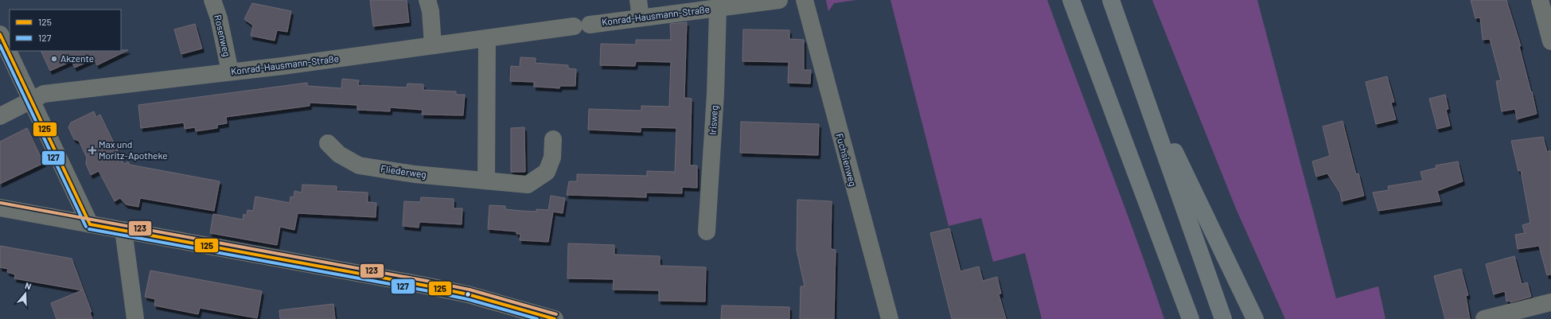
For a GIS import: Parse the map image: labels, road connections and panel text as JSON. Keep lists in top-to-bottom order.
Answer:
{
  "streets": {
    "street": [
      "Konrad-Hausmann-Straße",
      "Rosenweg",
      "Irisweg",
      "Fuchsienweg",
      "Fliederweg"
    ]
  },
  "crossings": [
    ["Konrad-Hausmann-Straße", "Rosenweg"],
    ["Konrad-Hausmann-Straße", "Irisweg"]
  ],
  "places": {
    "other": ["Akzente"],
    "health": ["Max und Moritz-Apotheke"]
  },
  "lines": ["transit line 125", "transit line 127", "transit line 123"],
  "legend": ["125", "127"],
  "north": "top"
}
